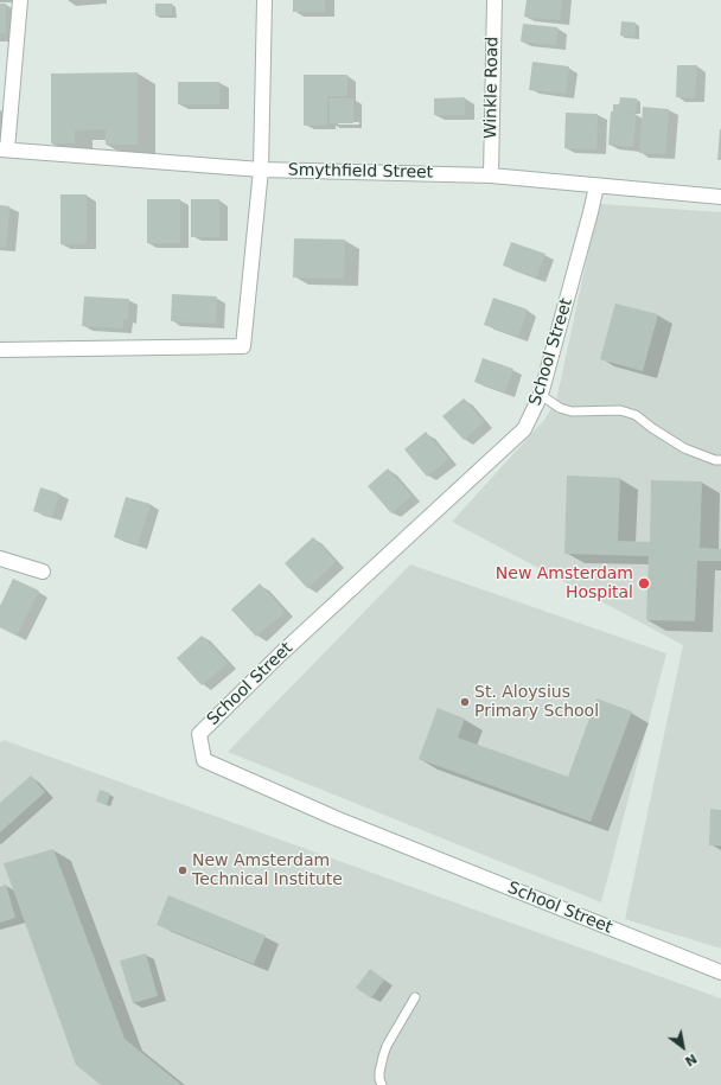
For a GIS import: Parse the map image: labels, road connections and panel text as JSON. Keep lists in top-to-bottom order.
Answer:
{
  "streets": {
    "street": ["Winkle Road", "Smythfield Street", "School Street"]
  },
  "crossings": [
    ["Winkle Road", "Smythfield Street"],
    ["Smythfield Street", "School Street"]
  ],
  "places": ["New Amsterdam Hospital", "St. Aloysius Primary School", "New Amsterdam Technical Institute"],
  "north": "bottom right"
}
